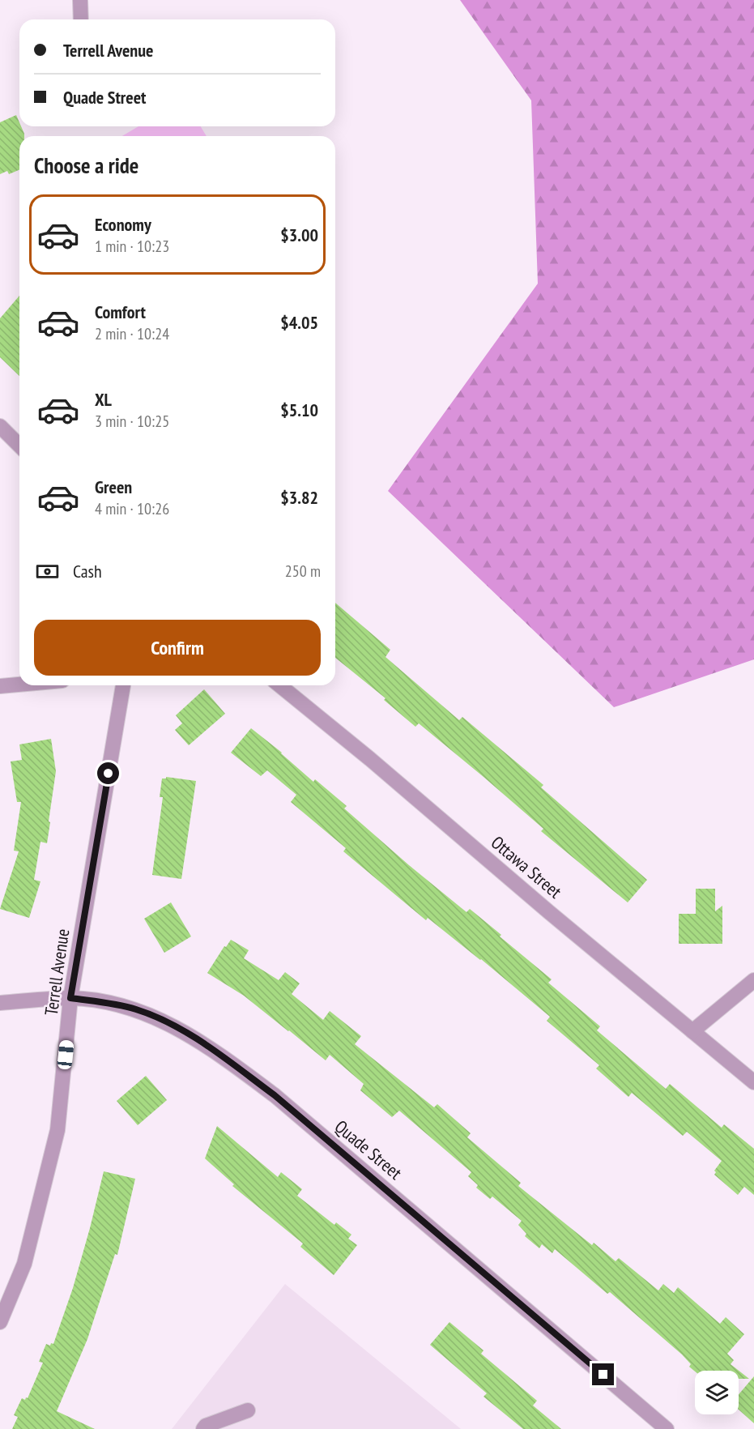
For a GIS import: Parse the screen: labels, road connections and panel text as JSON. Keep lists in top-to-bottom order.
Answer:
{
  "streets": {
    "street": ["Ottawa Street", "Terrell Avenue", "Quade Street"]
  },
  "crossings": [
    ["Terrell Avenue", "Quade Street"]
  ],
  "page": {
    "banner": ["Terrell Avenue", "Quade Street"],
    "heading": "Choose a ride",
    "list": [
      {
        "name": "Economy",
        "note": "1 min · 10:23",
        "value": "$3.00"
      },
      {
        "name": "Comfort",
        "note": "2 min · 10:24",
        "value": "$4.05"
      },
      {
        "name": "XL",
        "note": "3 min · 10:25",
        "value": "$5.10"
      },
      {
        "name": "Green",
        "note": "4 min · 10:26",
        "value": "$3.82"
      }
    ],
    "pay": ["Cash", "250 m"],
    "buttons": "Confirm"
  }
}
